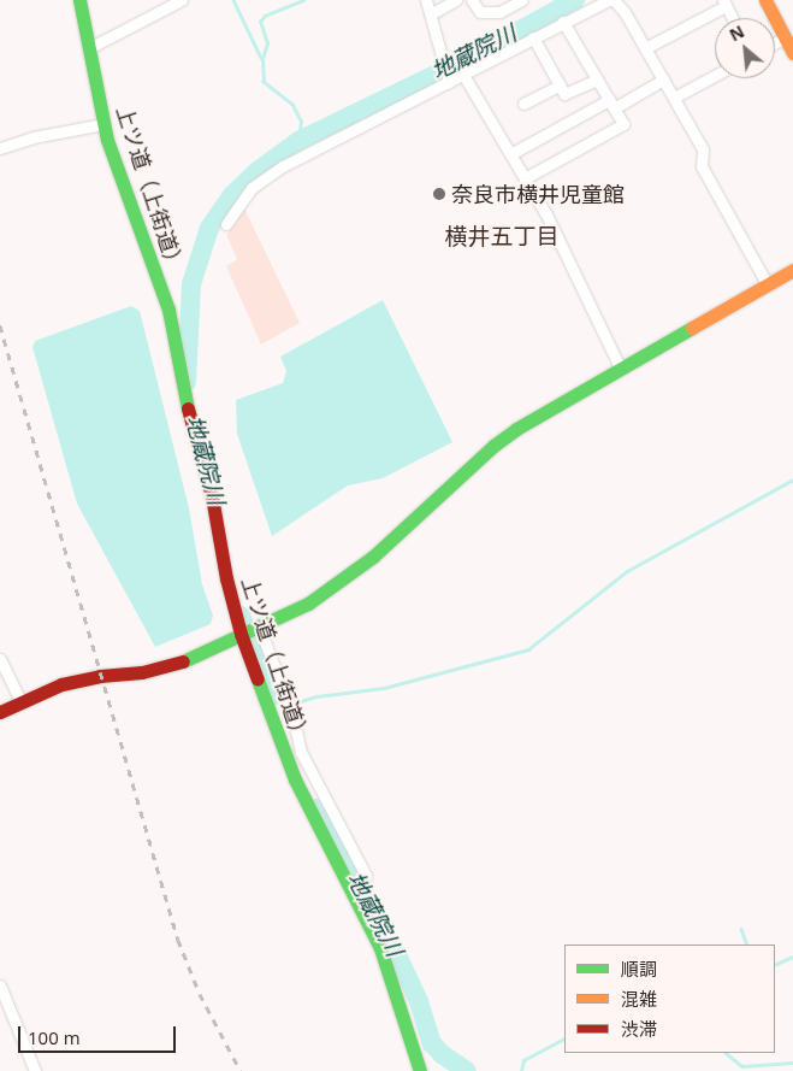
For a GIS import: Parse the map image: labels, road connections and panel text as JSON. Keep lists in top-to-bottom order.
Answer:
{
  "streets": {
    "main road": ["上ツ道（上街道）"]
  },
  "districts": ["横井五丁目"],
  "water": ["地蔵院川"],
  "places": ["奈良市横井児童館"],
  "legend": ["順調", "混雑", "渋滞"],
  "scale_bar": "100 m",
  "north": "top left"
}
